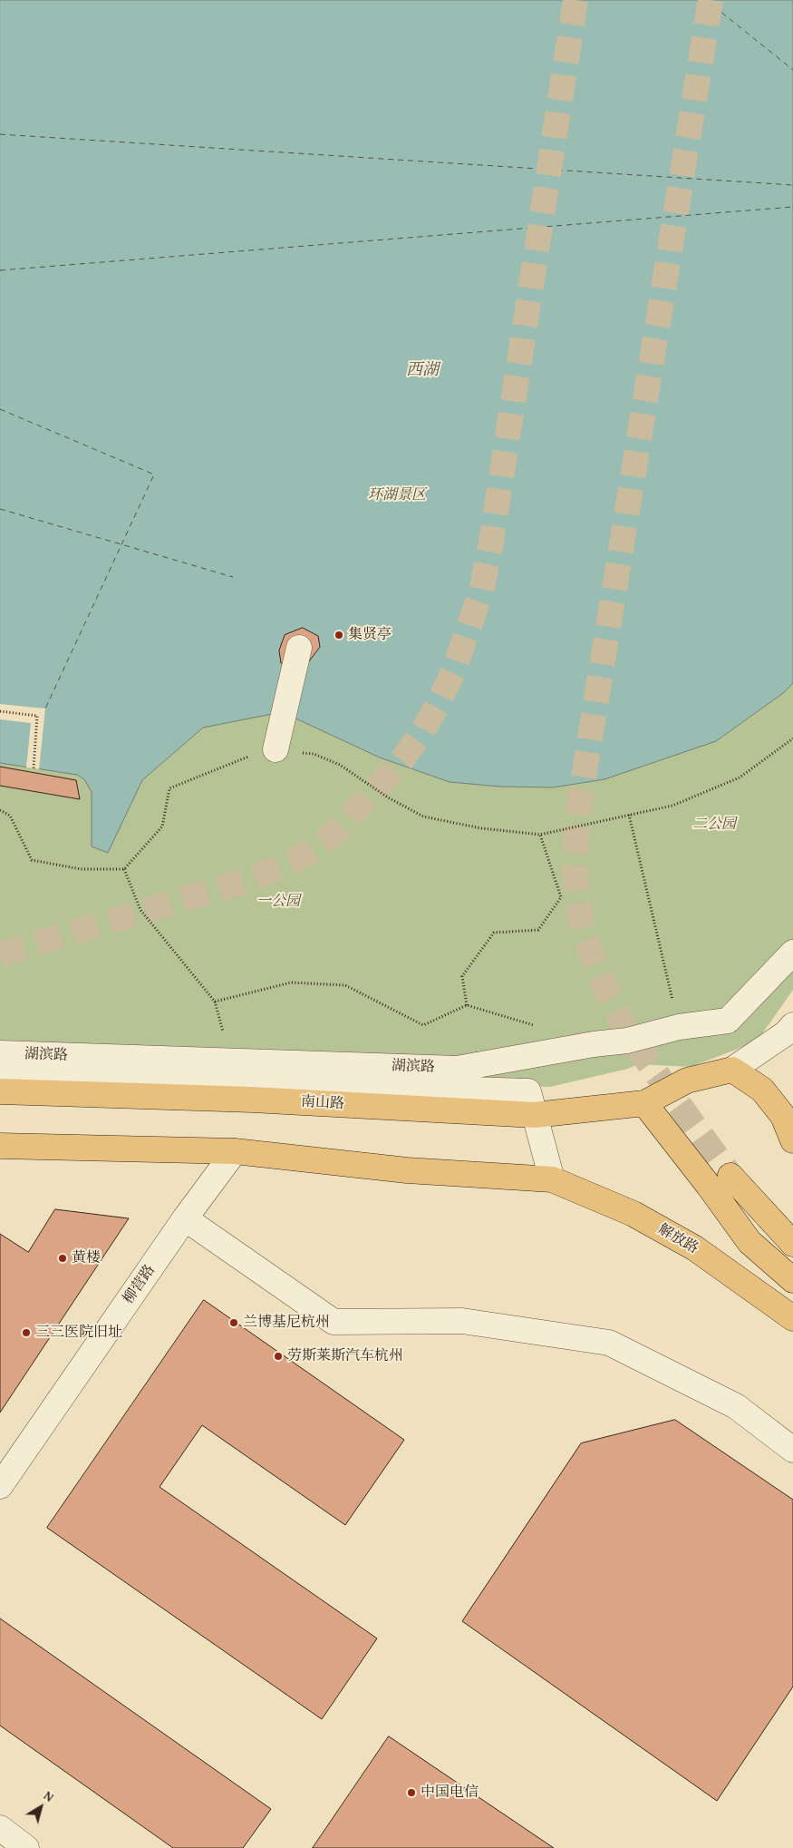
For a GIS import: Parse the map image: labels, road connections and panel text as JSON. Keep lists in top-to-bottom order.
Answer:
{
  "streets": {
    "main road": ["南山路", "解放路"],
    "street": ["湖滨路", "柳营路"]
  },
  "water": ["西湖"],
  "parks": ["环湖景区", "二公园", "一公园"],
  "places": [
    "集贤亭",
    "黄楼",
    "兰博基尼杭州",
    "三三医院旧址",
    "劳斯莱斯汽车杭州",
    "中国电信"
  ],
  "north": "top right"
}
